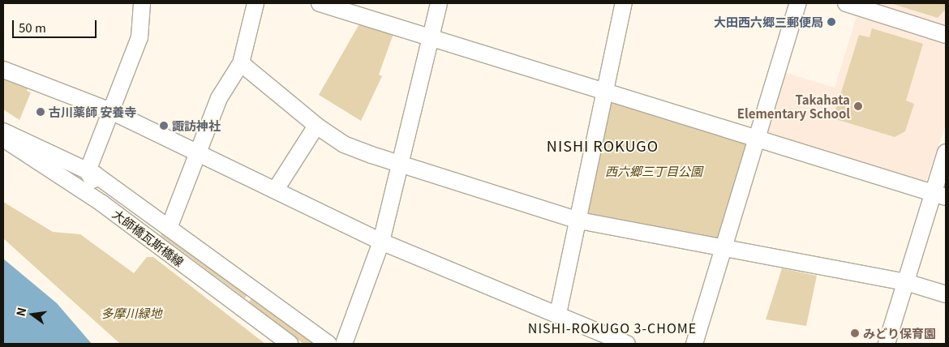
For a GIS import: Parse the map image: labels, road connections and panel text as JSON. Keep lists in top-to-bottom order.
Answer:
{
  "streets": {
    "street": ["大師橋瓦斯橋線"]
  },
  "districts": ["NISHI ROKUGO", "NISHI-ROKUGO 3-CHOME"],
  "parks": ["西六郷三丁目公園", "多摩川緑地"],
  "places": [
    "大田西六郷三郵便局",
    "Takahata Elementary School",
    "古川薬師 安養寺",
    "諏訪神社",
    "みどり保育園"
  ],
  "scale_bar": "50 m",
  "north": "left"
}
